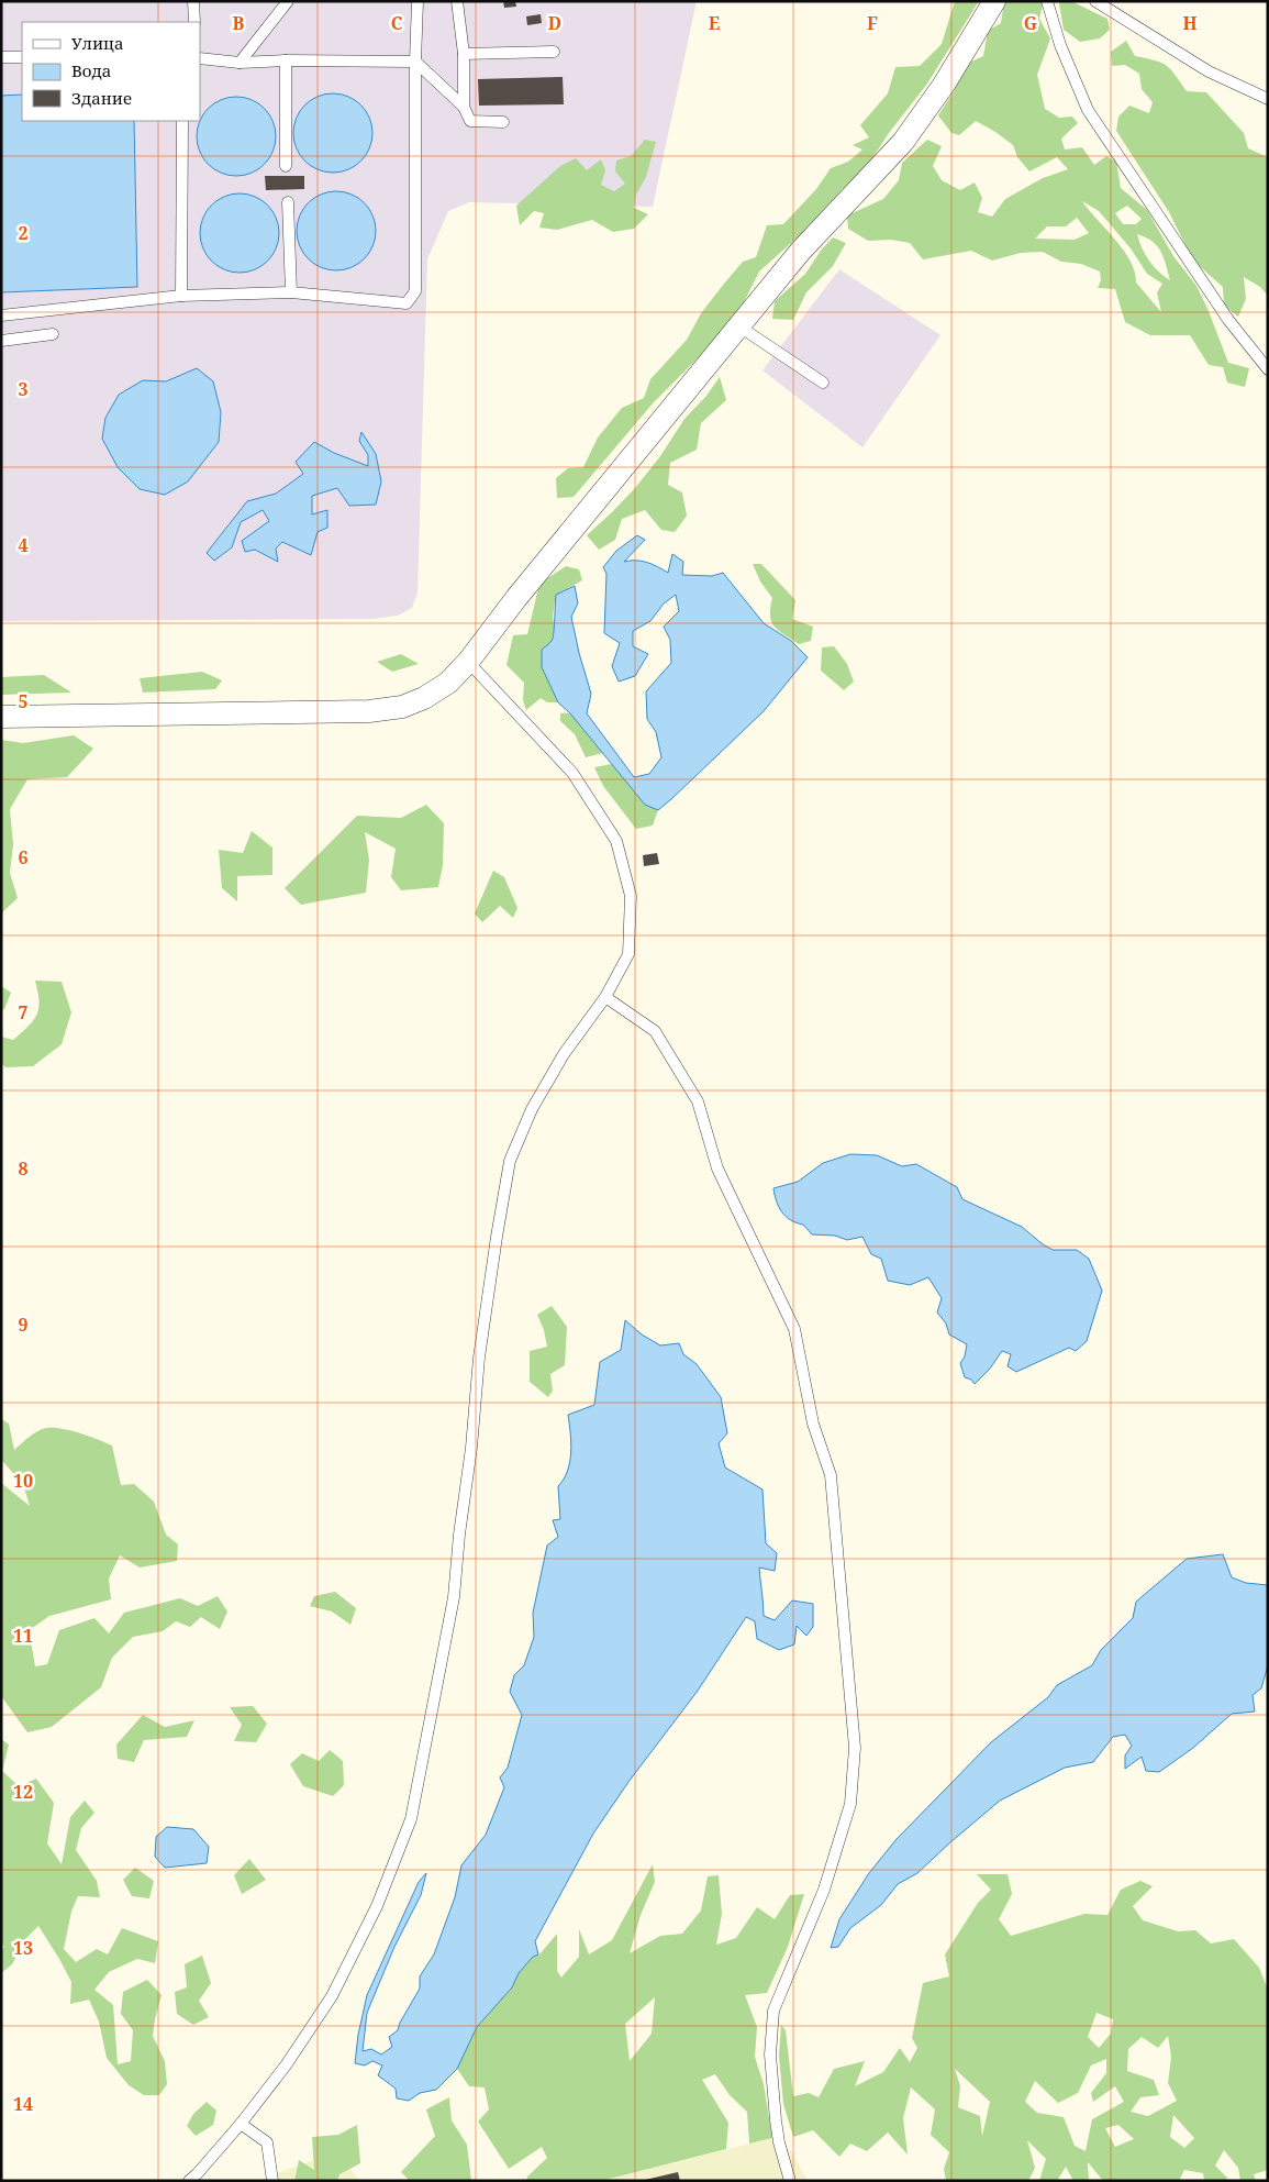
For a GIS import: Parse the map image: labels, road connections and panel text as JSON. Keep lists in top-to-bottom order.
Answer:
{
  "legend": ["Улица", "Вода", "Здание"],
  "grid": {
    "columns": [
      "B",
      "C",
      "D",
      "E",
      "F",
      "G",
      "H"
    ],
    "rows": [
      "2",
      "3",
      "4",
      "5",
      "6",
      "7",
      "8",
      "9",
      "10",
      "11",
      "12",
      "13",
      "14"
    ]
  }
}
